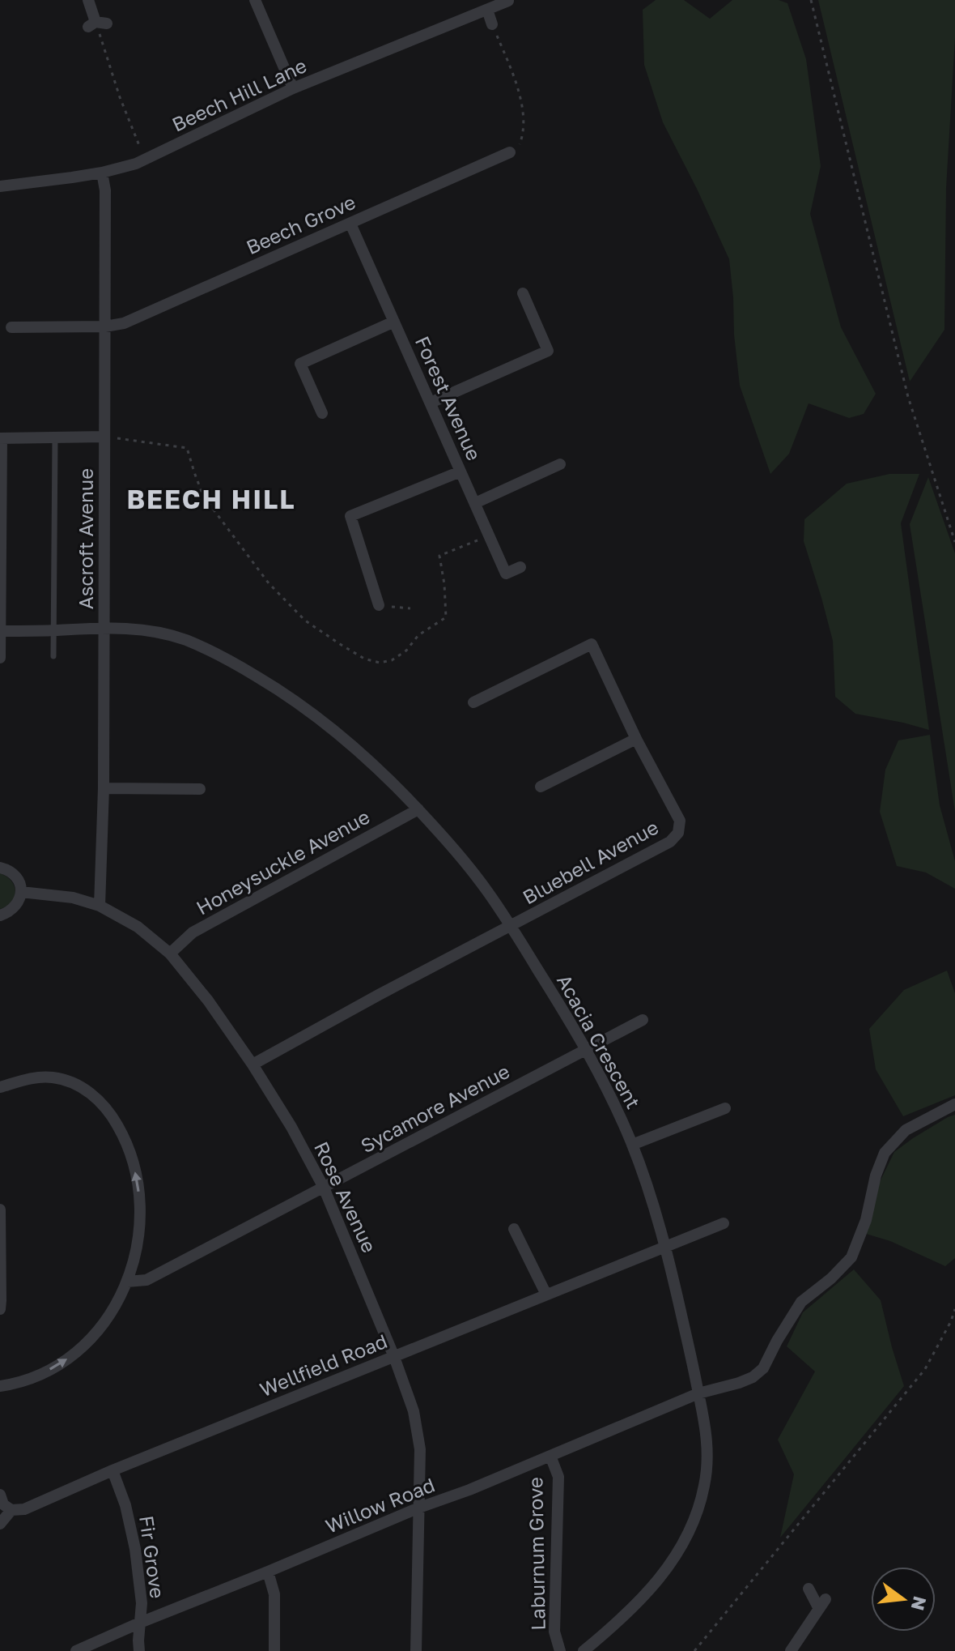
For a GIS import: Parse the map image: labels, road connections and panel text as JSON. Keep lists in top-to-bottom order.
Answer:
{
  "streets": {
    "street": [
      "Beech Hill Lane",
      "Beech Grove",
      "Forest Avenue",
      "Ascroft Avenue",
      "Honeysuckle Avenue",
      "Bluebell Avenue",
      "Acacia Crescent",
      "Sycamore Avenue",
      "Rose Avenue",
      "Wellfield Road",
      "Willow Road",
      "Laburnum Grove",
      "Fir Grove"
    ]
  },
  "crossings": [
    ["Beech Hill Lane", "Ascroft Avenue"],
    ["Beech Grove", "Forest Avenue"],
    ["Beech Grove", "Ascroft Avenue"],
    ["Ascroft Avenue", "Acacia Crescent"],
    ["Ascroft Avenue", "Rose Avenue"],
    ["Honeysuckle Avenue", "Acacia Crescent"],
    ["Honeysuckle Avenue", "Rose Avenue"],
    ["Bluebell Avenue", "Acacia Crescent"],
    ["Bluebell Avenue", "Rose Avenue"],
    ["Acacia Crescent", "Sycamore Avenue"],
    ["Acacia Crescent", "Wellfield Road"],
    ["Acacia Crescent", "Willow Road"],
    ["Sycamore Avenue", "Rose Avenue"],
    ["Rose Avenue", "Wellfield Road"],
    ["Rose Avenue", "Willow Road"],
    ["Wellfield Road", "Fir Grove"],
    ["Willow Road", "Laburnum Grove"],
    ["Willow Road", "Fir Grove"]
  ],
  "districts": ["BEECH HILL"],
  "north": "right"
}
